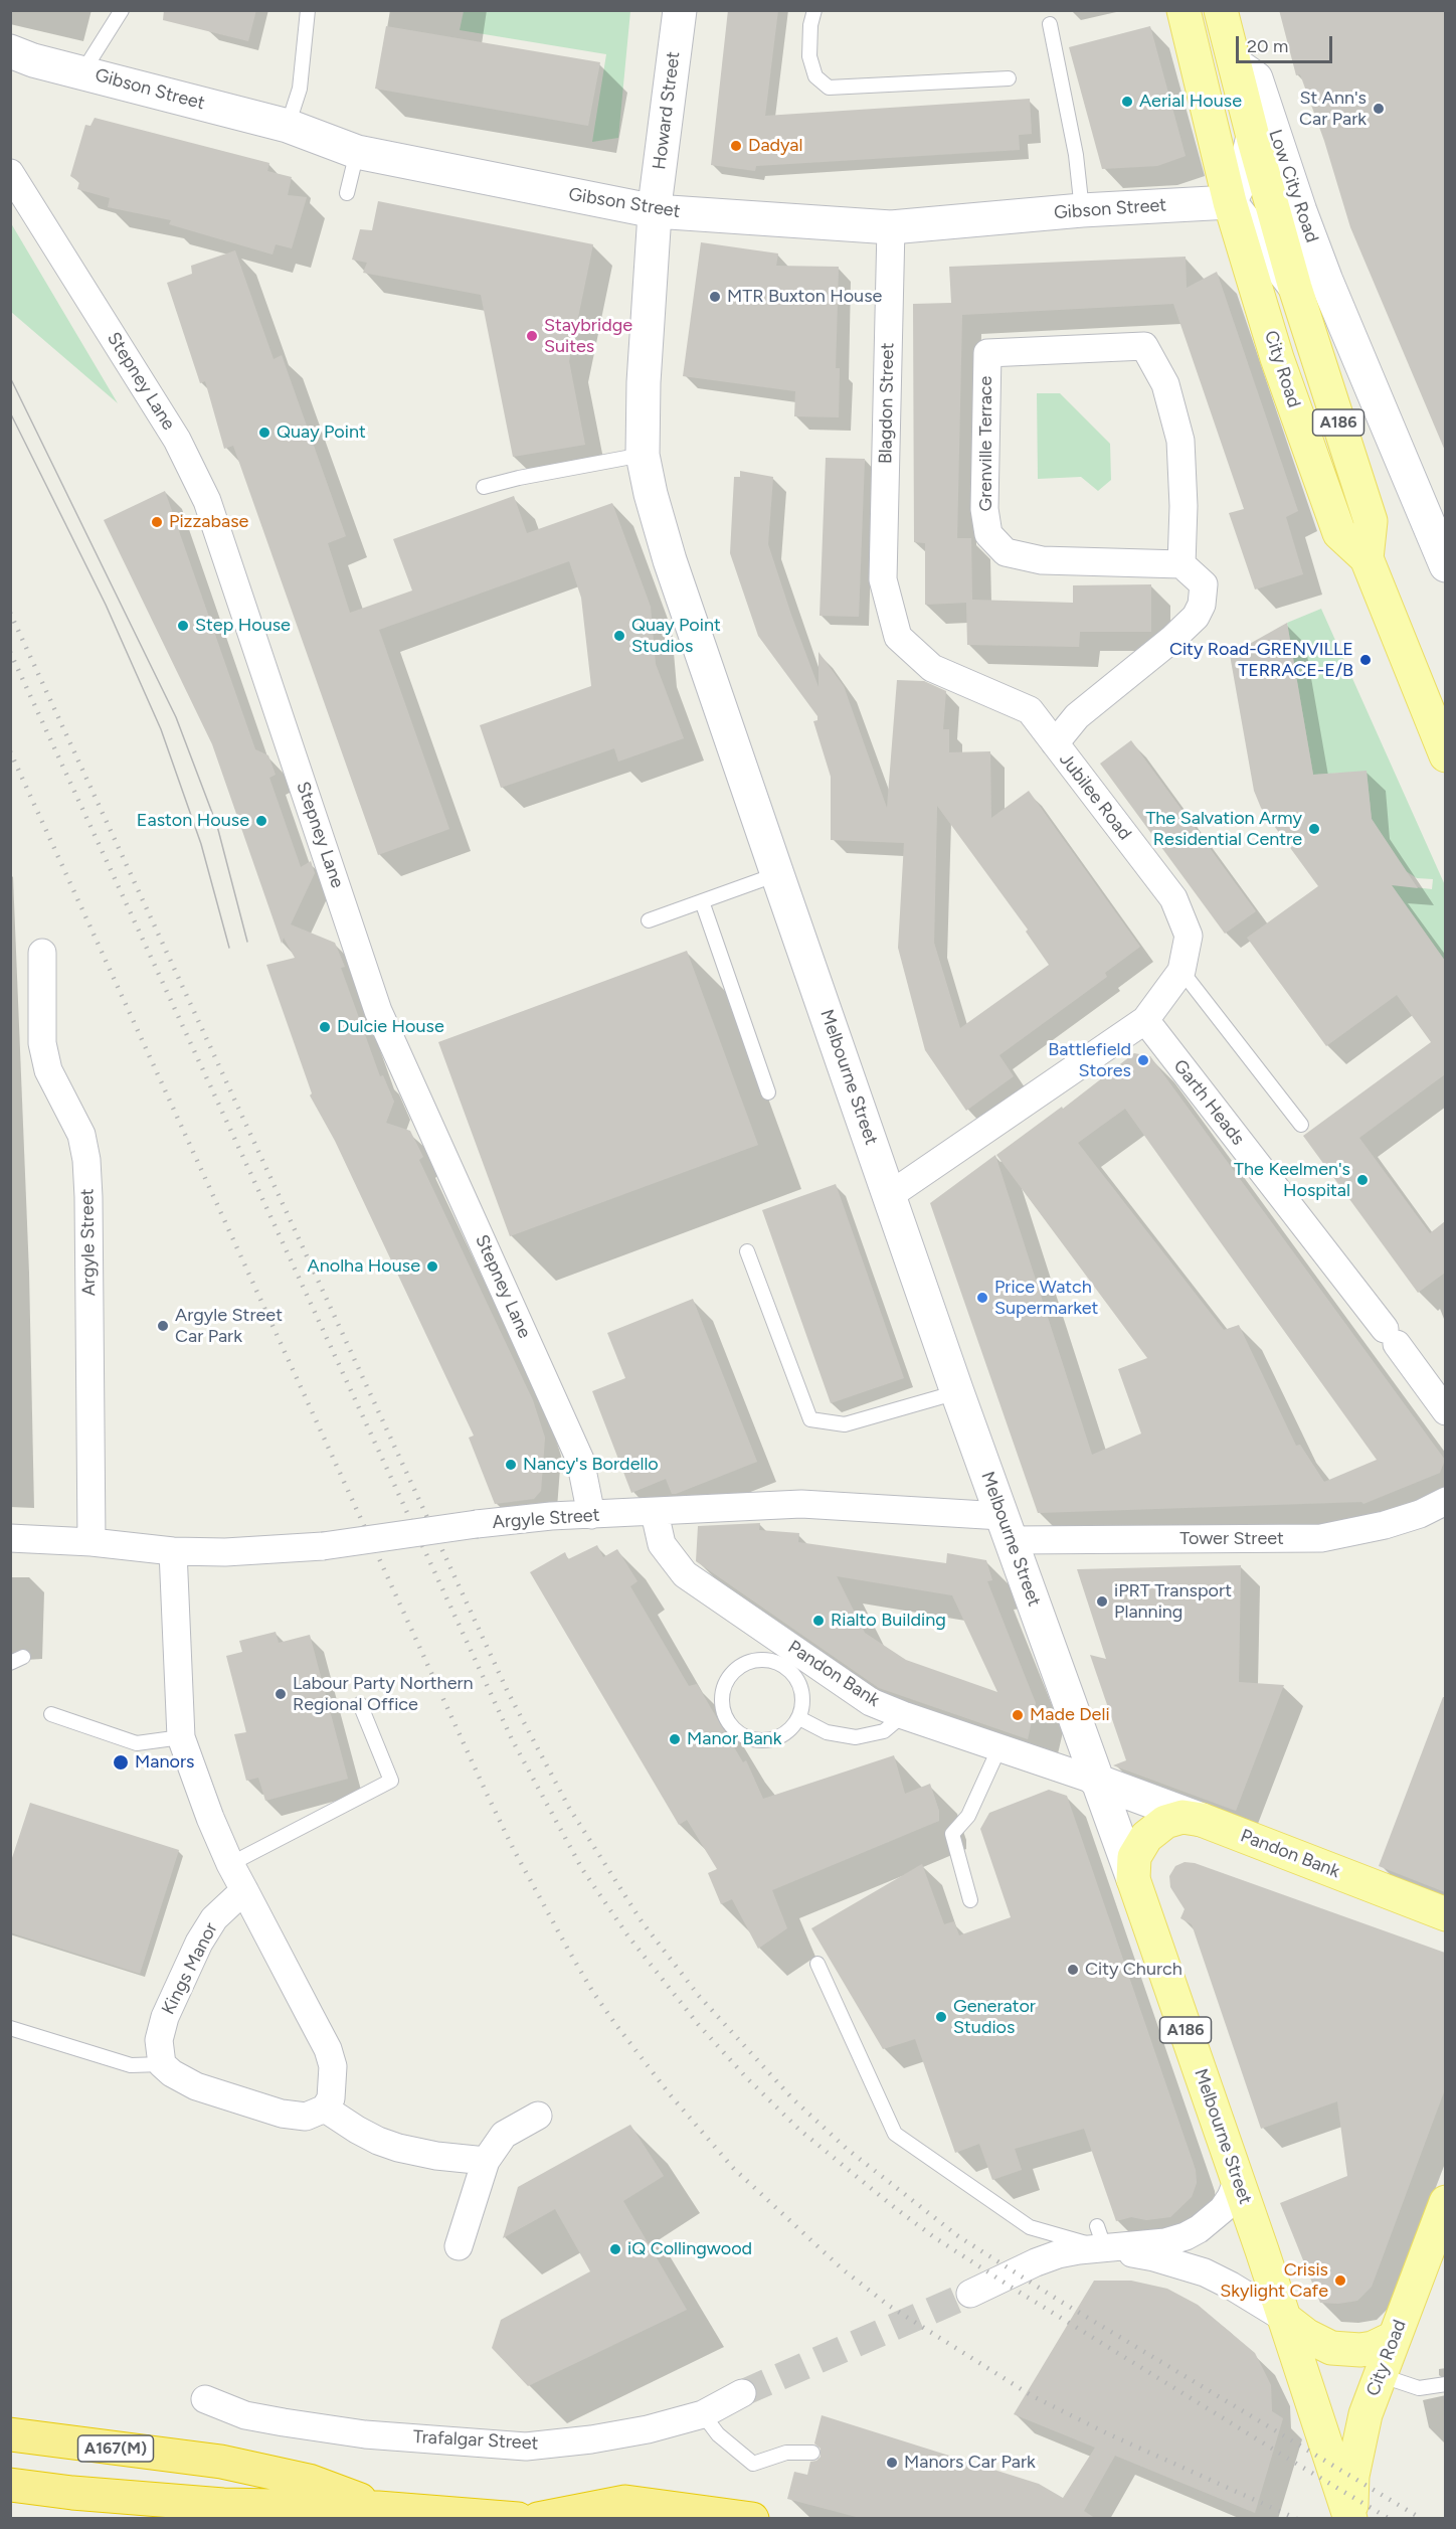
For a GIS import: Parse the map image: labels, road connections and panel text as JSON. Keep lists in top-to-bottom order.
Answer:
{
  "streets": {
    "highway": ["A167(M)"],
    "main road": [
      "Gibson Street",
      "Howard Street",
      "Low City Road",
      "City Road",
      "A186",
      "Melbourne Street",
      "Pandon Bank"
    ],
    "street": [
      "Stepney Lane",
      "Blagdon Street",
      "Grenville Terrace",
      "Jubilee Road",
      "Garth Heads",
      "Argyle Street",
      "Tower Street",
      "Kings Manor",
      "Trafalgar Street"
    ]
  },
  "crossings": [
    ["Gibson Street", "Howard Street"],
    ["Gibson Street", "City Road"],
    ["Gibson Street", "Blagdon Street"],
    ["Howard Street", "Melbourne Street"],
    ["Low City Road", "City Road"],
    ["City Road", "Melbourne Street"],
    ["Stepney Lane", "Argyle Street"],
    ["Blagdon Street", "Jubilee Road"],
    ["Jubilee Road", "Melbourne Street"],
    ["Jubilee Road", "Garth Heads"],
    ["Melbourne Street", "Argyle Street"],
    ["Melbourne Street", "Tower Street"],
    ["Melbourne Street", "Pandon Bank"],
    ["Argyle Street", "Tower Street"],
    ["Argyle Street", "Pandon Bank"]
  ],
  "places": [
    "Aerial House",
    "St Ann's Car Park",
    "Dadyal",
    "MTR Buxton House",
    "Staybridge Suites",
    "Quay Point",
    "Pizzabase",
    "Step House",
    "Quay Point Studios",
    "City Road-GRENVILLE TERRACE-E/B",
    "Easton House",
    "The Salvation Army Residential Centre",
    "Dulcie House",
    "Battlefield Stores",
    "The Keelmen's Hospital",
    "Anolha House",
    "Price Watch Supermarket",
    "Argyle Street Car Park",
    "Nancy's Bordello",
    "iPRT Transport Planning",
    "Rialto Building",
    "Labour Party Northern Regional Office",
    "Made Deli",
    "Manor Bank",
    "Manors",
    "City Church",
    "Generator Studios",
    "iQ Collingwood",
    "Crisis Skylight Cafe",
    "Manors Car Park"
  ],
  "scale_bar": "20 m"
}
